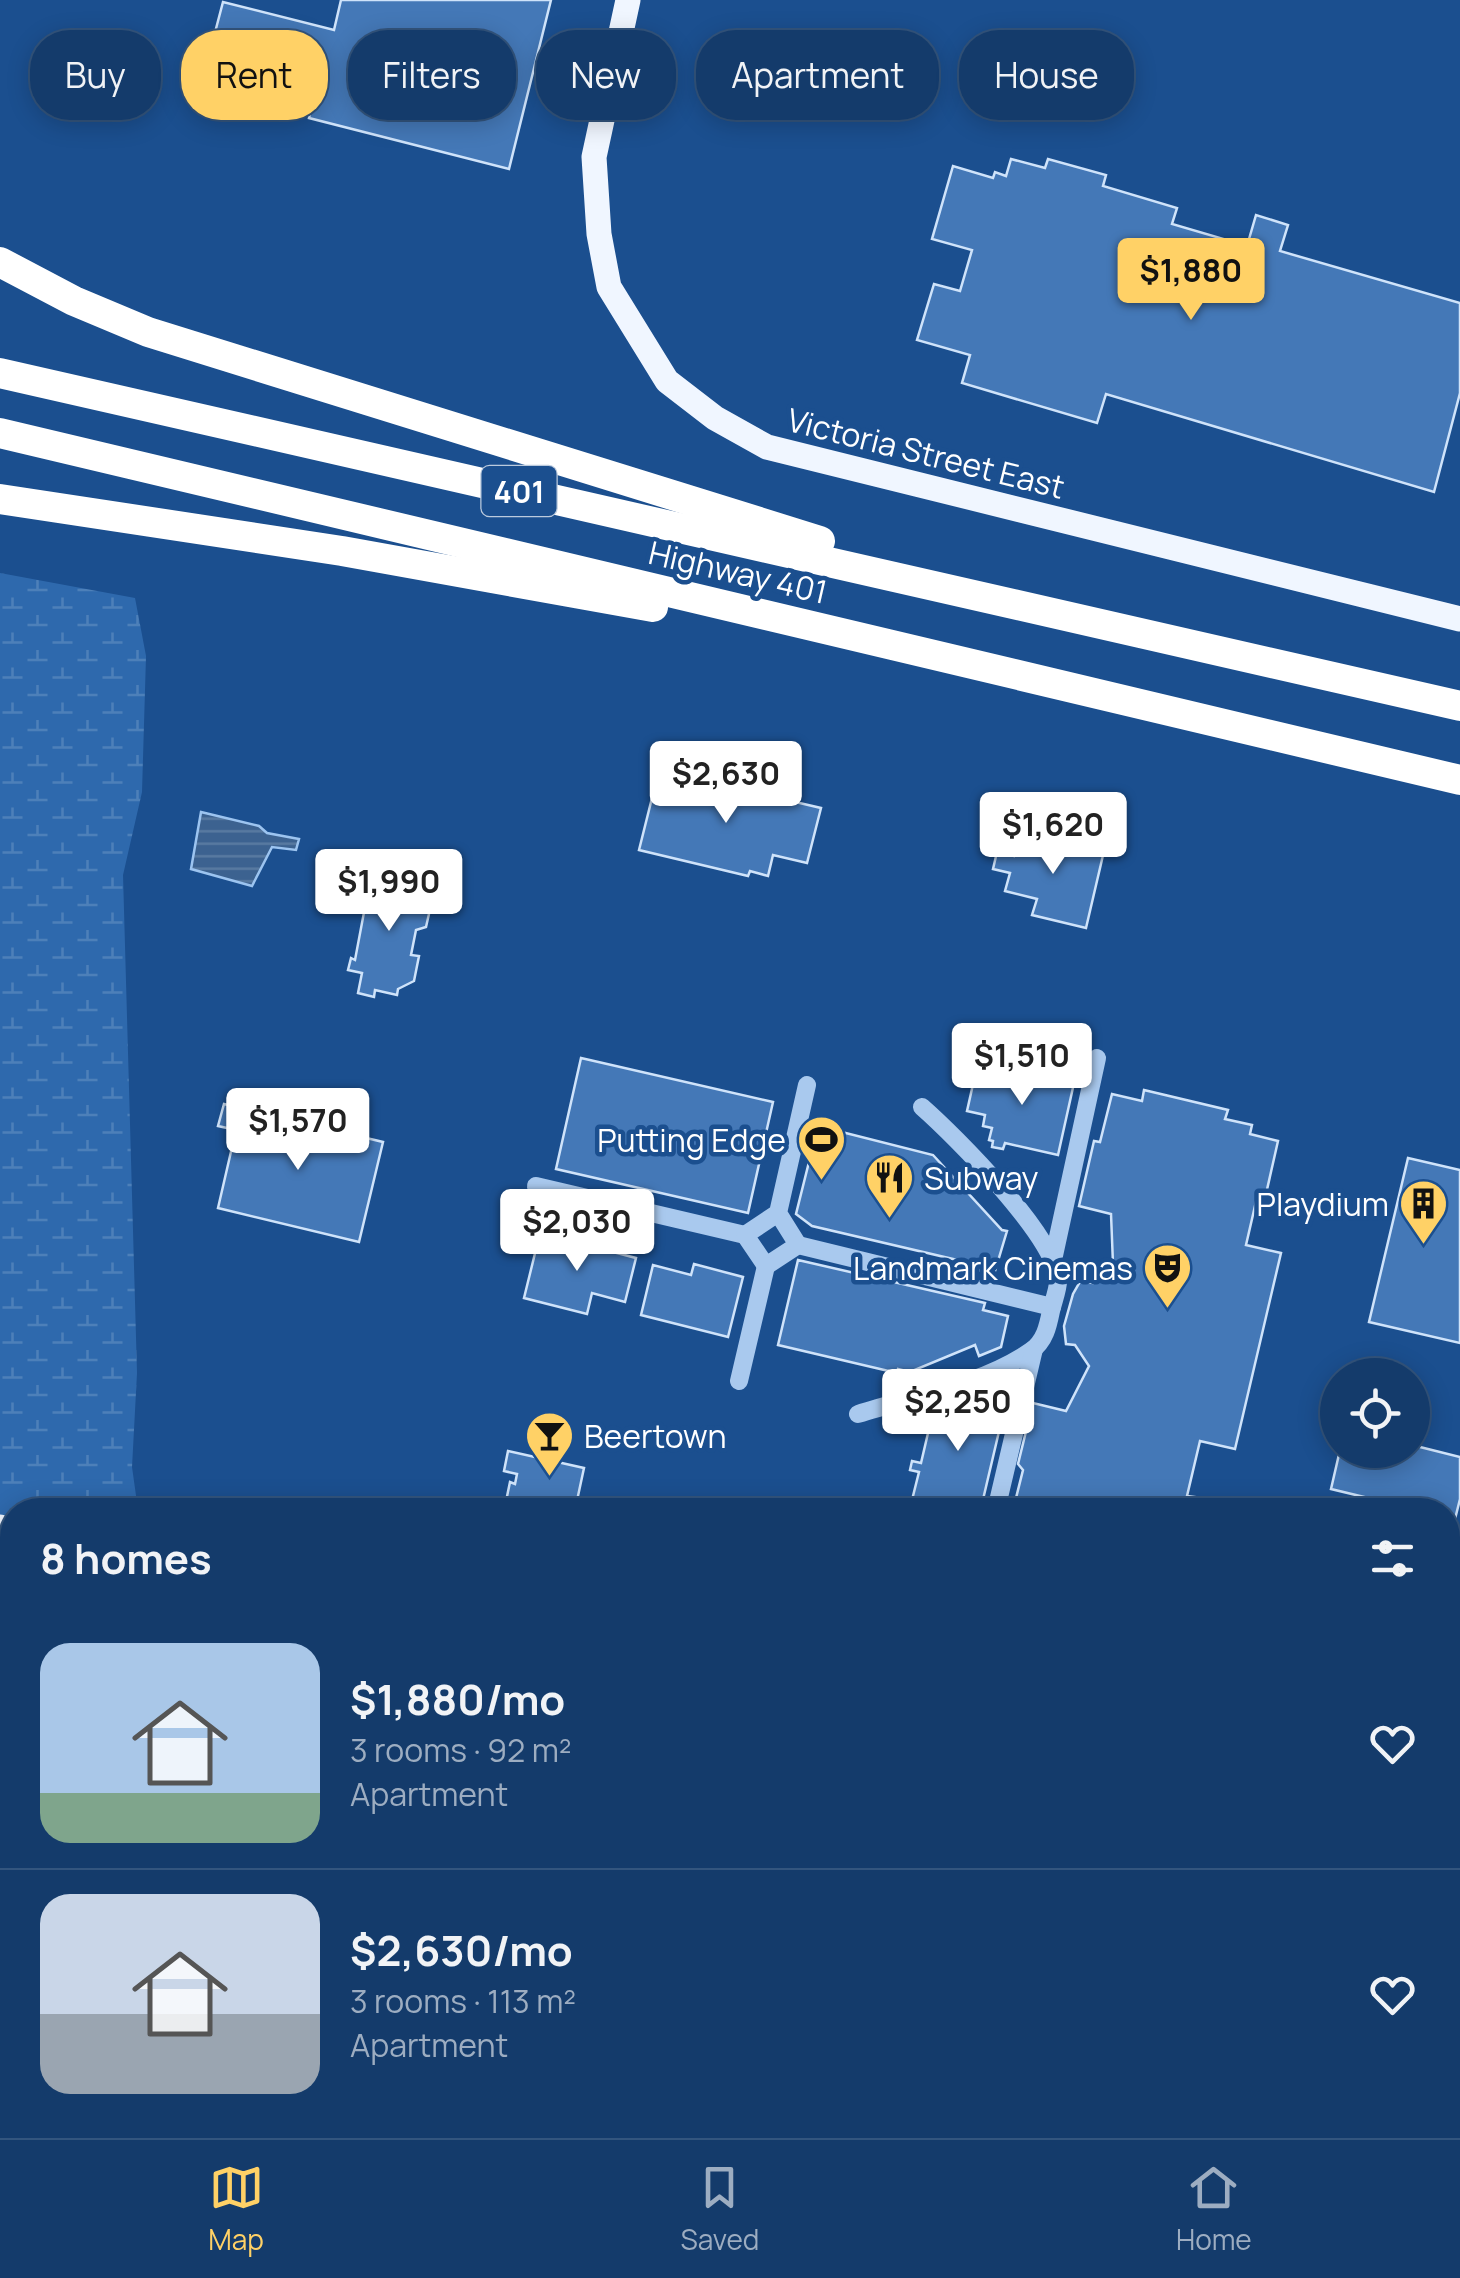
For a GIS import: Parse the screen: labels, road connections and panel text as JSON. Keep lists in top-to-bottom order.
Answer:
{
  "streets": {
    "highway": ["401", "Highway 401"],
    "main road": ["Victoria Street East"]
  },
  "places": {
    "sports": ["Putting Edge"],
    "restaurant": ["Subway"],
    "building": ["Playdium"],
    "theatre": ["Landmark Cinemas"],
    "bar": ["Beertown"]
  },
  "page": {
    "chip": [
      "Buy",
      "Rent",
      "Filters",
      "New",
      "Apartment",
      "House"
    ],
    "price": [
      "$1,880",
      "$2,630",
      "$1,620",
      "$1,990",
      "$1,510",
      "$1,570",
      "$2,030",
      "$2,250"
    ],
    "heading": "8 homes",
    "list": [
      {
        "name": "$1,880/mo",
        "note": "3 rooms · 92 m² · Apartment"
      },
      {
        "name": "$2,630/mo",
        "note": "3 rooms · 113 m² · Apartment"
      }
    ],
    "tabs": ["Map", "Saved", "Home"]
  }
}
